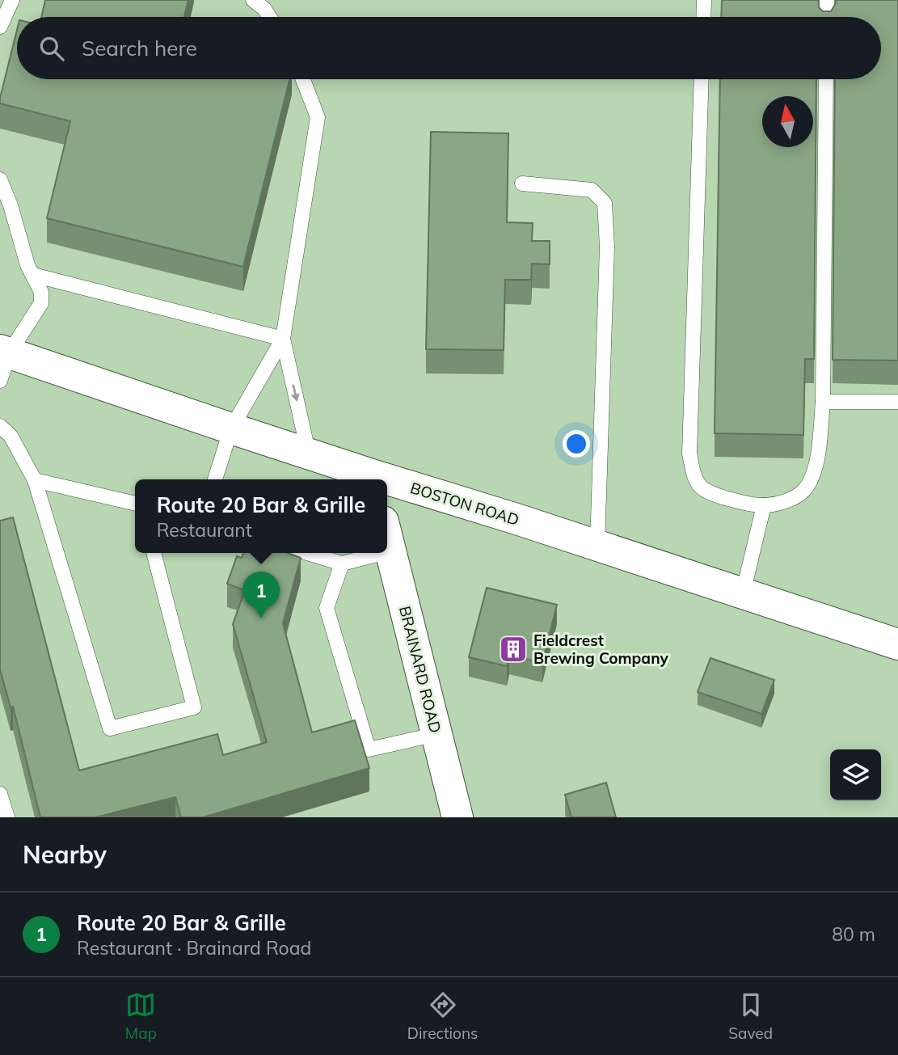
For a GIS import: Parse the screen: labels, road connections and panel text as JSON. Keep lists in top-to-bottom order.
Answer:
{
  "streets": {
    "main road": ["BOSTON ROAD", "BRAINARD ROAD"]
  },
  "places": {
    "building": ["Fieldcrest Brewing Company"]
  },
  "north": "top",
  "page": {
    "search": "Search here",
    "popup": ["Route 20 Bar & Grille", "Restaurant"],
    "pins": "1",
    "heading": "Nearby",
    "list": [
      {
        "mark": "1",
        "name": "Route 20 Bar & Grille",
        "note": "Restaurant · Brainard Road",
        "value": "80 m"
      }
    ],
    "nav": ["Map", "Directions", "Saved"]
  }
}
